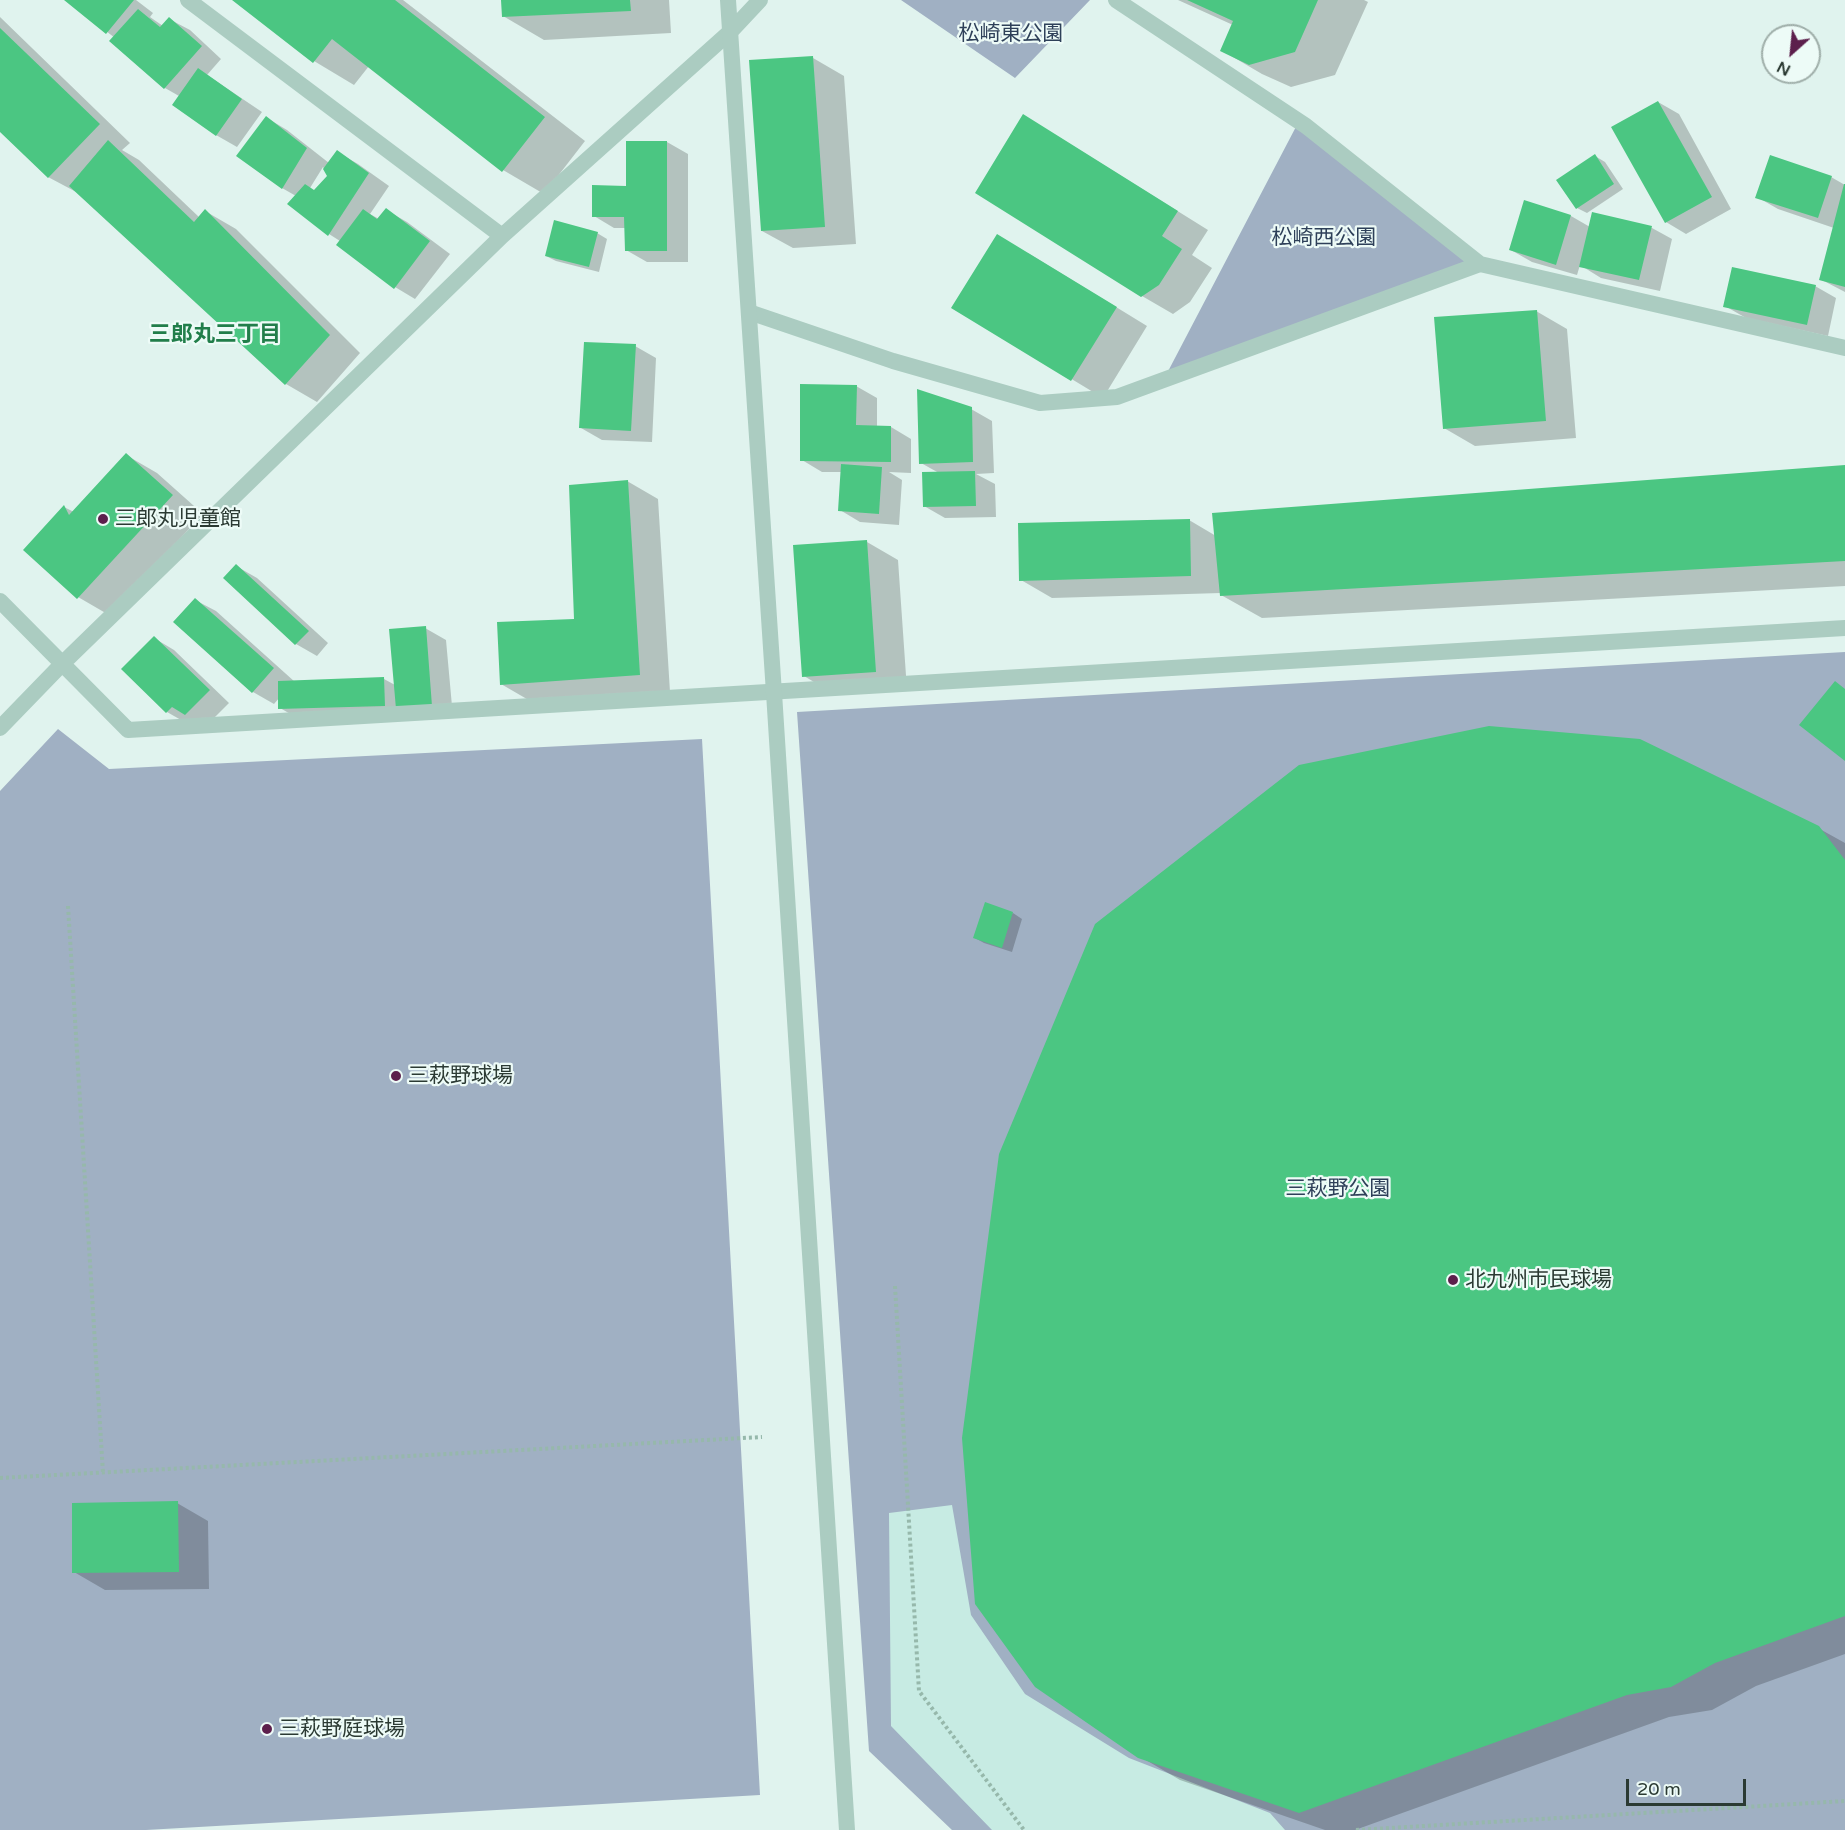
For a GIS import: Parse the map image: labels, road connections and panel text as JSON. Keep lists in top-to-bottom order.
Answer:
{
  "districts": ["三郎丸三丁目"],
  "parks": ["松崎東公園", "松崎西公園", "三萩野公園"],
  "places": [
    "三郎丸児童館",
    "三萩野球場",
    "北九州市民球場",
    "三萩野庭球場"
  ],
  "scale_bar": "20 m",
  "north": "bottom left"
}
